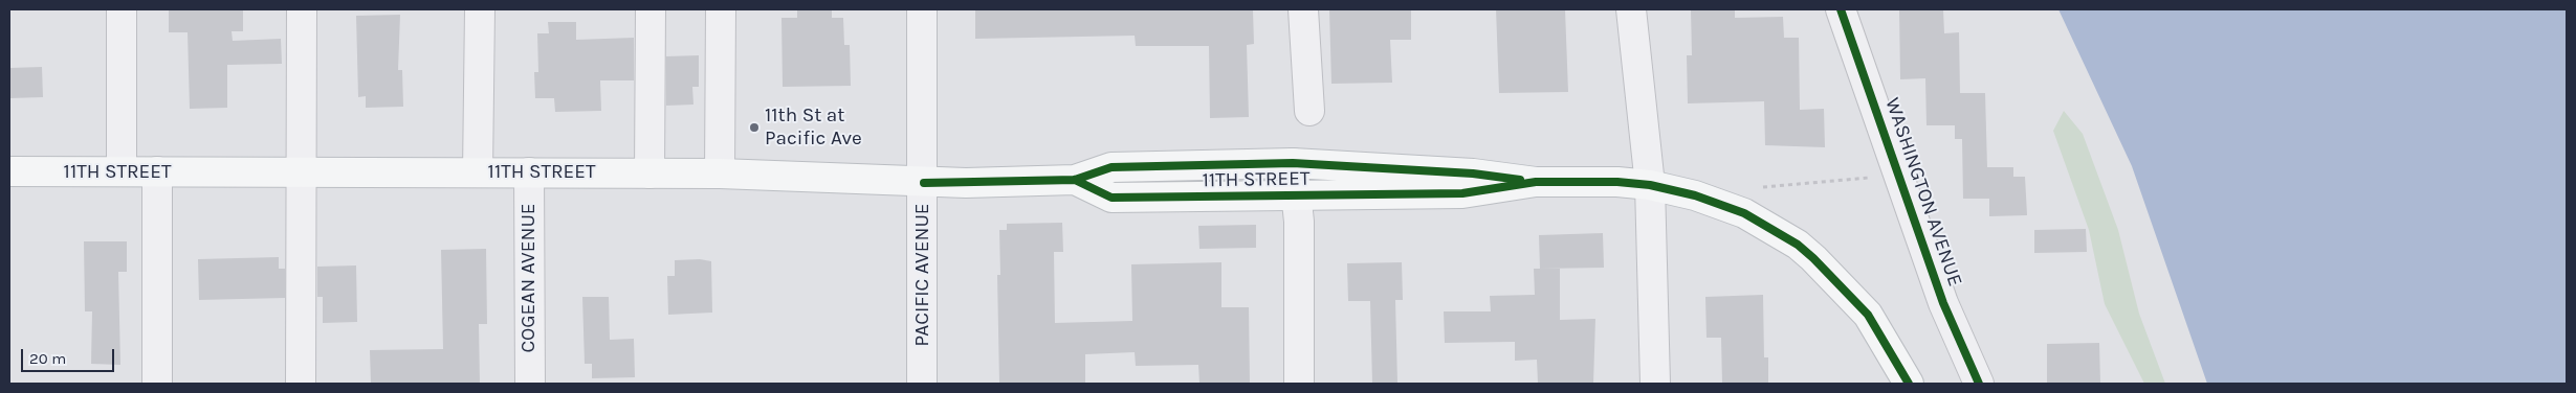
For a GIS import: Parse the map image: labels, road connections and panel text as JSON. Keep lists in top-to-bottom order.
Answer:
{
  "streets": {
    "main road": ["11TH STREET"],
    "street": ["WASHINGTON AVENUE", "PACIFIC AVENUE", "COGEAN AVENUE"]
  },
  "crossings": [
    ["11TH STREET", "PACIFIC AVENUE"],
    ["11TH STREET", "COGEAN AVENUE"]
  ],
  "places": ["11th St at Pacific Ave"],
  "scale_bar": "20 m"
}
